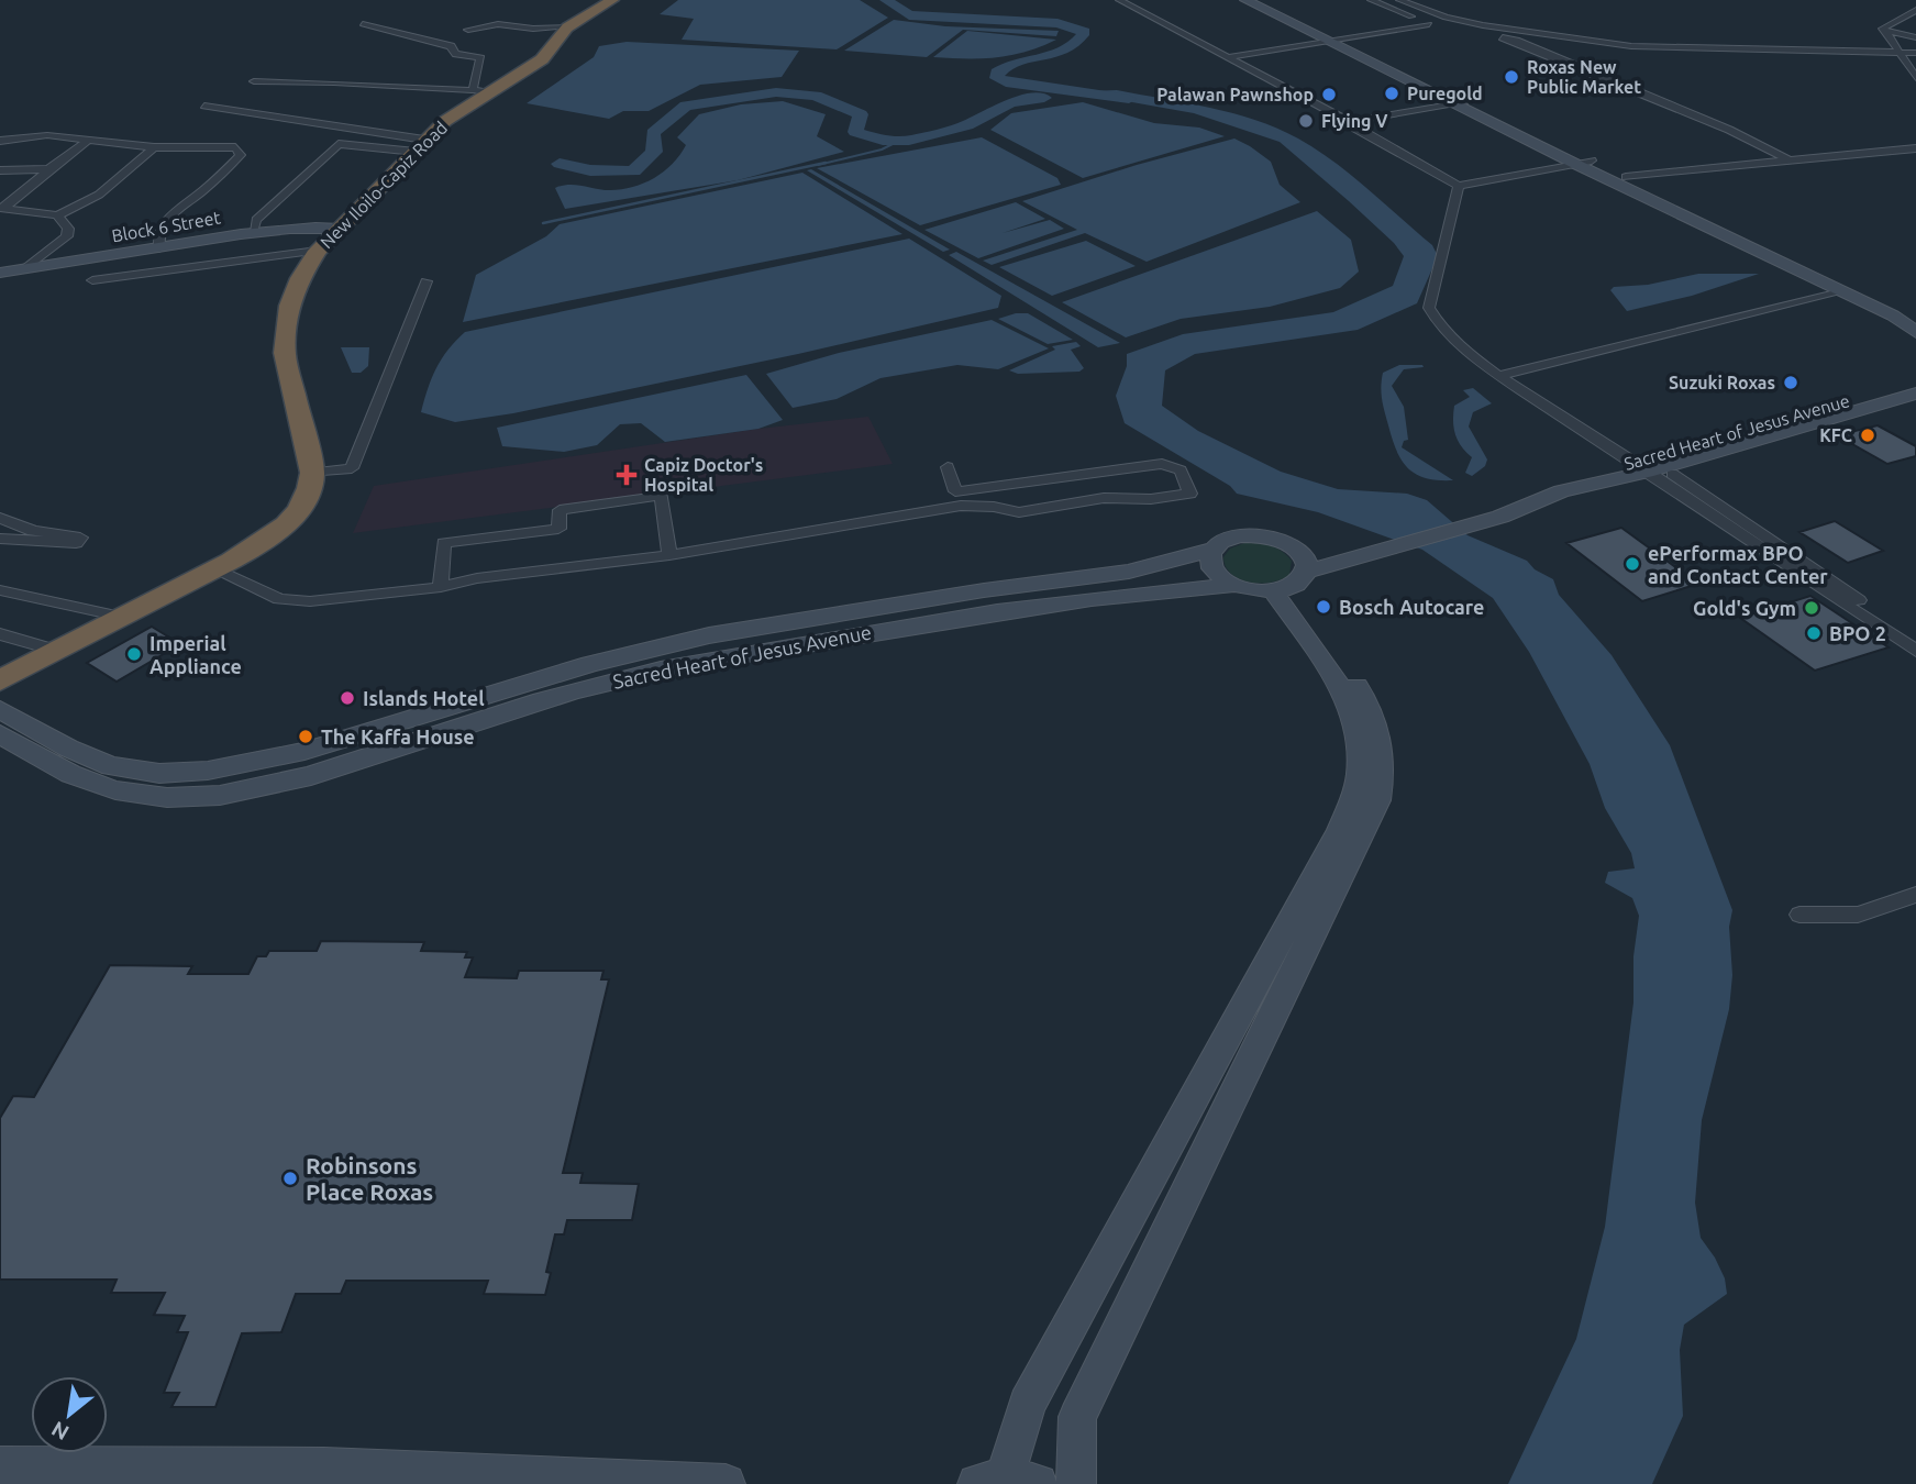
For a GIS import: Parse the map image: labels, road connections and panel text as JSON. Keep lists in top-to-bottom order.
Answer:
{
  "streets": {
    "highway": ["New Iloilo-Capiz Road"],
    "street": ["Block 6 Street", "Sacred Heart of Jesus Avenue"]
  },
  "crossings": [
    ["New Iloilo-Capiz Road", "Block 6 Street"]
  ],
  "places": {
    "other": [
      "Roxas New Public Market",
      "Puregold",
      "Palawan Pawnshop",
      "Flying V",
      "Suzuki Roxas",
      "KFC",
      "ePerformax BPO and Contact Center",
      "Bosch Autocare",
      "Gold's Gym",
      "BPO 2",
      "Imperial Appliance",
      "Islands Hotel",
      "The Kaffa House",
      "Robinsons Place Roxas"
    ],
    "health": ["Capiz Doctor's Hospital"]
  },
  "north": "bottom left"
}
